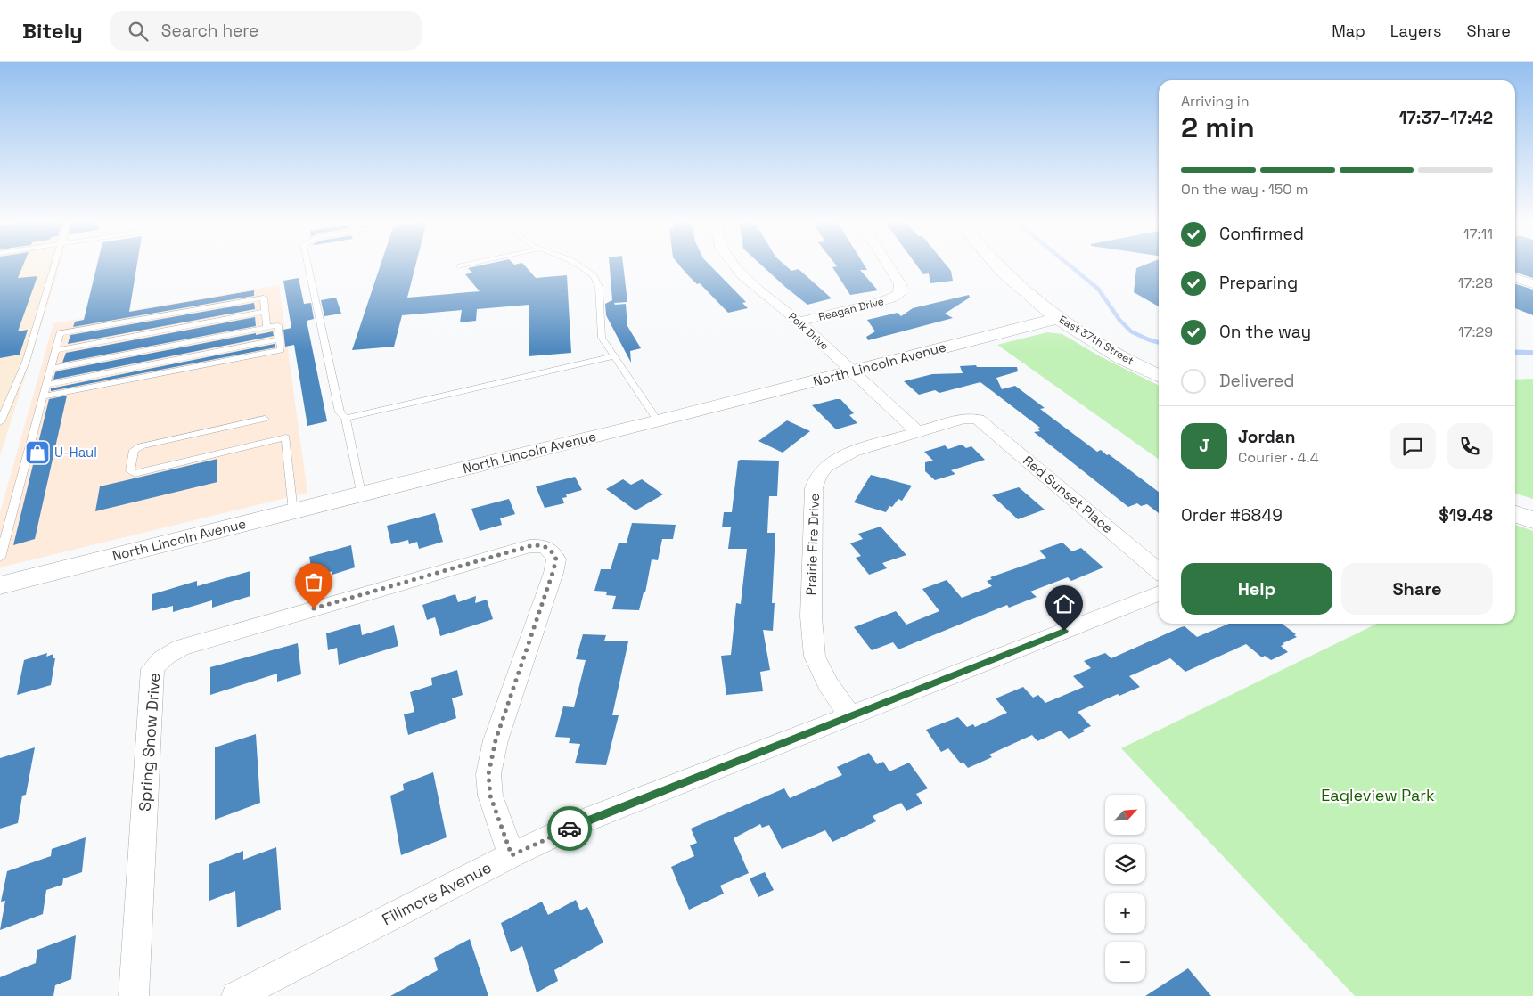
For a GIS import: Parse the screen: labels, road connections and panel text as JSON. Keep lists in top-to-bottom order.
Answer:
{
  "streets": {
    "street": [
      "Reagan Drive",
      "Polk Drive",
      "East 37th Street",
      "North Lincoln Avenue",
      "Red Sunset Place",
      "Prairie Fire Drive",
      "Spring Snow Drive",
      "Fillmore Avenue"
    ]
  },
  "crossings": [
    ["Reagan Drive", "Polk Drive"],
    ["Polk Drive", "North Lincoln Avenue"],
    ["Polk Drive", "Prairie Fire Drive"],
    ["East 37th Street", "North Lincoln Avenue"],
    ["Red Sunset Place", "Prairie Fire Drive"],
    ["Prairie Fire Drive", "Fillmore Avenue"],
    ["Spring Snow Drive", "Fillmore Avenue"]
  ],
  "parks": ["Eagleview Park"],
  "places": {
    "shop": ["U-Haul"]
  },
  "north": "top right",
  "page": {
    "header": "Bitely",
    "search": "Search here",
    "nav": ["Map", "Layers", "Share"],
    "heading": ["2 min", "Arriving in", "17:37–17:42"],
    "panel": [
      "Jordan",
      "Courier · 4.4",
      "Order #6849",
      "$19.48"
    ],
    "bar": "On the way · 150 m",
    "list": [
      ["Confirmed", "17:11"],
      ["Preparing", "17:28"],
      ["On the way", "17:29"],
      "Delivered"
    ],
    "round": "J",
    "buttons": ["Help", "Share"],
    "map_buttons": ["+", "−"]
  }
}
